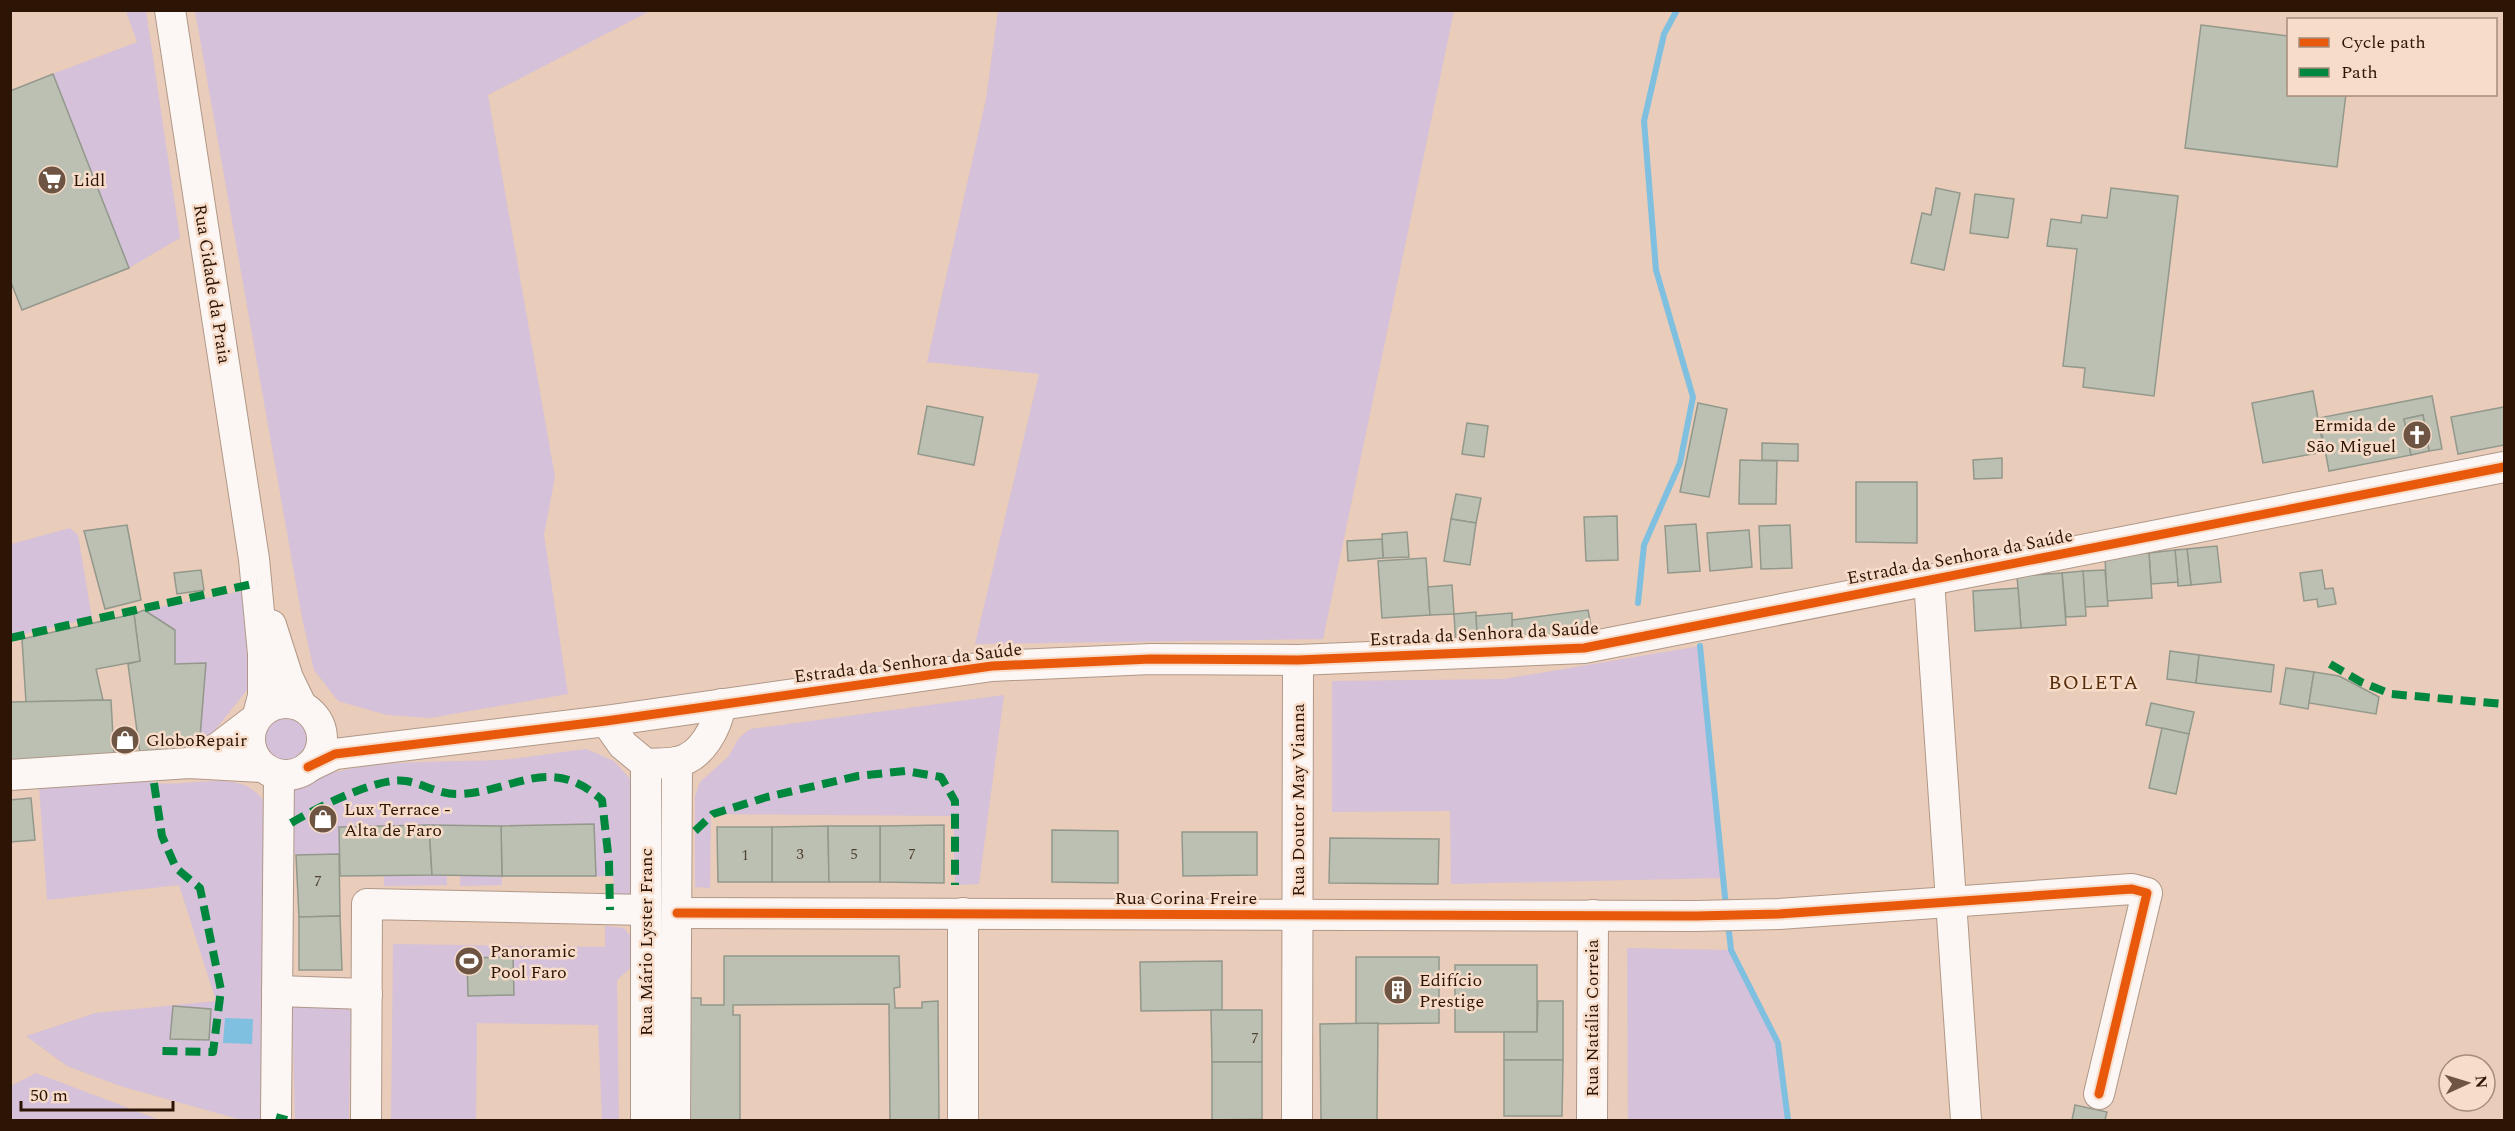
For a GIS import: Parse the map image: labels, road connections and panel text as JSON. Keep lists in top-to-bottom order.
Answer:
{
  "streets": {
    "street": [
      "Rua Cidade da Praia",
      "Estrada da Senhora da Saúde",
      "Rua Doutor May Vianna",
      "Rua Corina Freire",
      "Rua Mário Lyster Franc",
      "Rua Natália Correia"
    ]
  },
  "crossings": [
    ["Estrada da Senhora da Saúde", "Rua Doutor May Vianna"],
    ["Rua Doutor May Vianna", "Rua Corina Freire"],
    ["Rua Corina Freire", "Rua Mário Lyster Franc"],
    ["Rua Corina Freire", "Rua Natália Correia"]
  ],
  "districts": ["BOLETA"],
  "places": {
    "supermarket": ["Lidl"],
    "church": ["Ermida de São Miguel"],
    "shop": ["GloboRepair", "Lux Terrace - Alta de Faro"],
    "sports": ["Panoramic Pool Faro"],
    "building": ["Edifício Prestige"]
  },
  "house_numbers": [
    "3",
    "5",
    "7",
    "1",
    "7",
    "7"
  ],
  "legend": ["Cycle path", "Path"],
  "scale_bar": "50 m",
  "north": "right"
}
